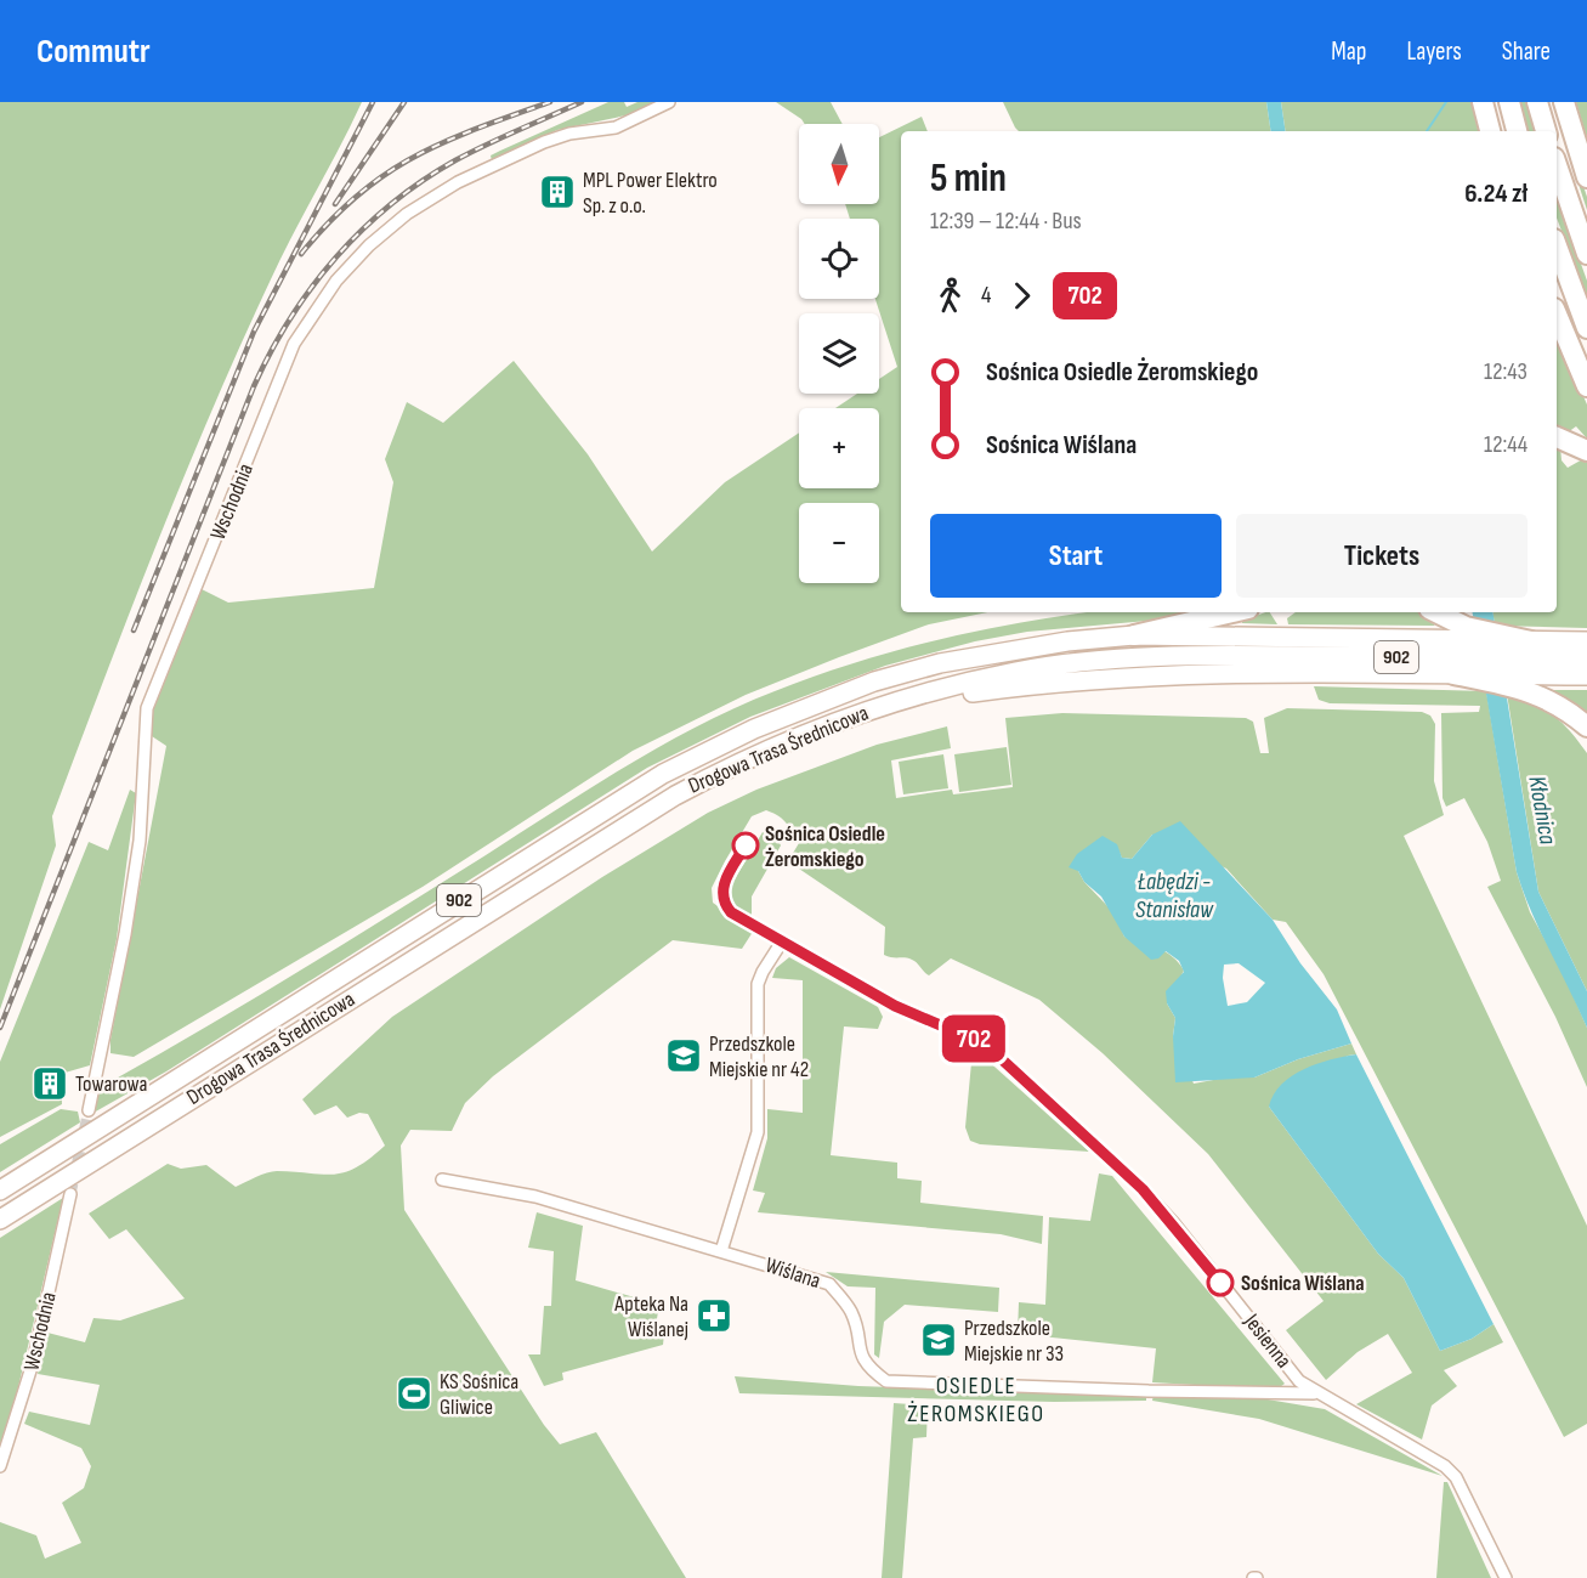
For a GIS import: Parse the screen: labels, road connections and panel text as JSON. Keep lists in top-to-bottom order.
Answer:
{
  "streets": {
    "main road": ["902", "Drogowa Trasa Średnicowa"],
    "street": ["Wschodnia", "Wiślana", "Jesienna"]
  },
  "crossings": [
    ["Wiślana", "Jesienna"]
  ],
  "districts": ["OSIEDLE ŻEROMSKIEGO"],
  "water": ["Kłodnica", "Łabędzi - Stanisław"],
  "places": {
    "building": ["MPL Power Elektro Sp. z o.o.", "Towarowa"],
    "other": ["Sośnica Osiedle Żeromskiego", "Sośnica Wiślana"],
    "school or university": ["Przedszkole Miejskie nr 42", "Przedszkole Miejskie nr 33"],
    "pharmacy": ["Apteka Na Wiślanej"],
    "sports": ["KS Sośnica Gliwice"]
  },
  "lines": ["bus line 702"],
  "north": "bottom",
  "page": {
    "header": "Commutr",
    "nav": ["Map", "Layers", "Share"],
    "on_map": "702",
    "map_buttons": ["+", "−"],
    "heading": ["5 min", "12:39 – 12:44 · Bus", "6.24 zł"],
    "legs": ["4", "702"],
    "list": [
      {
        "name": "Sośnica Osiedle Żeromskiego",
        "value": "12:43"
      },
      {
        "name": "Sośnica Wiślana",
        "value": "12:44"
      }
    ],
    "buttons": ["Start", "Tickets"]
  }
}
